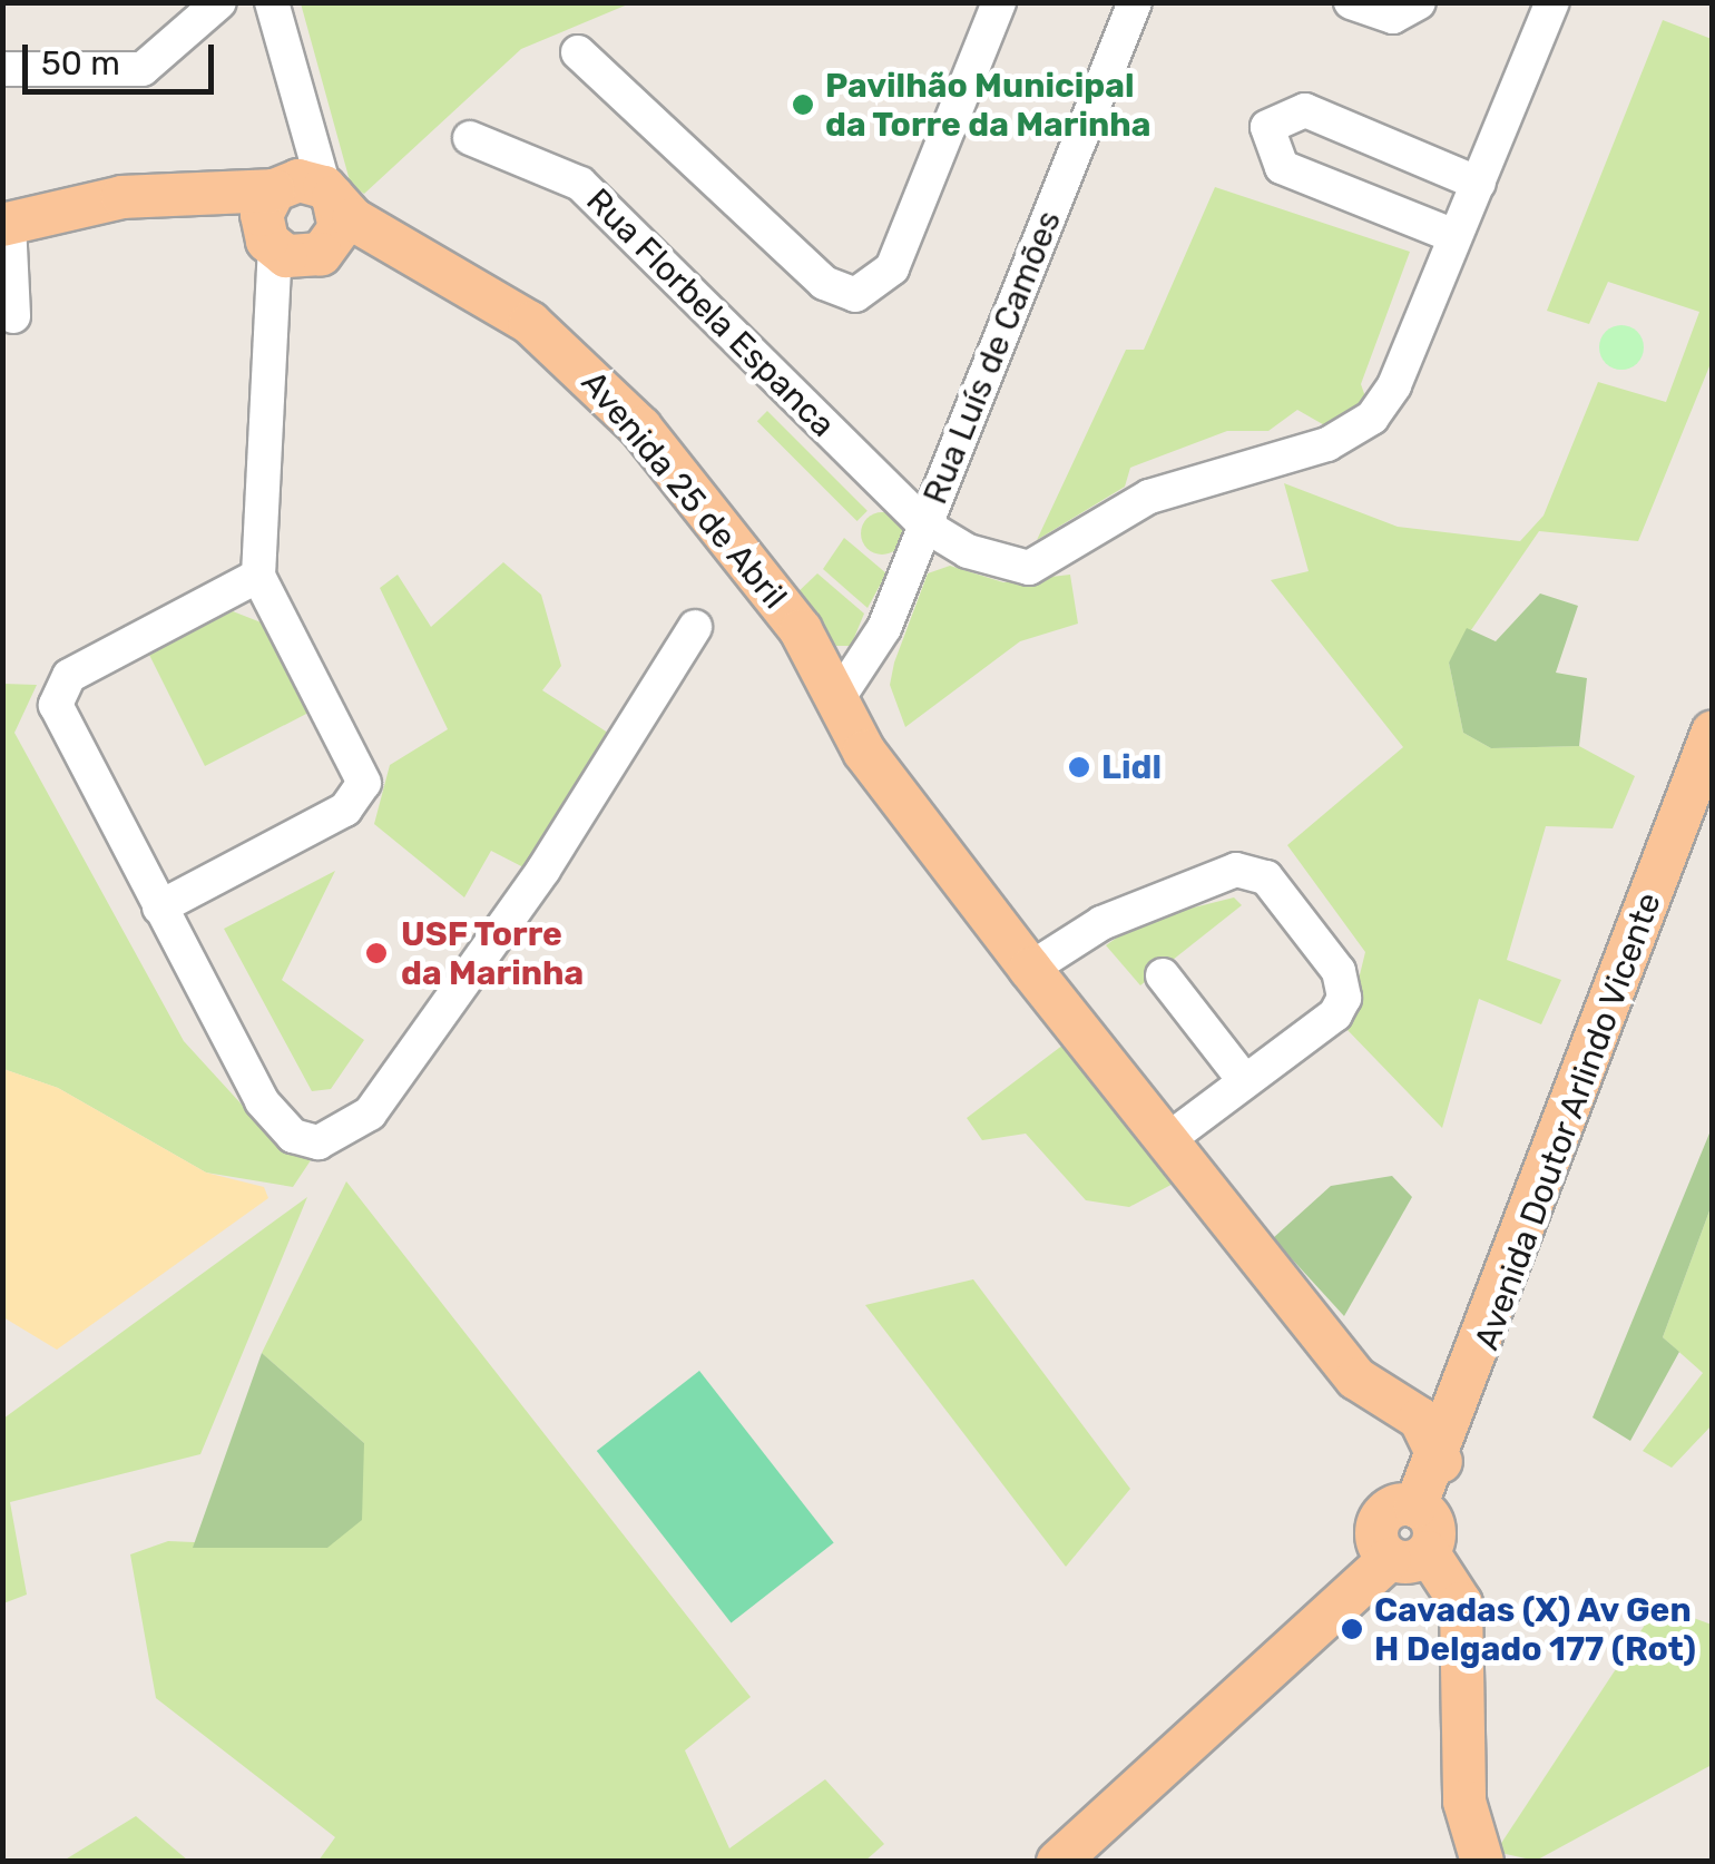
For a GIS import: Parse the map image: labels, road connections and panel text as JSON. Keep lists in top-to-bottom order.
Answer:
{
  "streets": {
    "main road": ["Avenida 25 de Abril", "Avenida Doutor Arlindo Vicente"],
    "street": ["Rua Florbela Espanca", "Rua Luís de Camões"]
  },
  "crossings": [
    ["Rua Florbela Espanca", "Rua Luís de Camões"],
    ["Rua Luís de Camões", "Avenida 25 de Abril"],
    ["Avenida 25 de Abril", "Avenida Doutor Arlindo Vicente"]
  ],
  "places": [
    "Pavilhão Municipal da Torre da Marinha",
    "Lidl",
    "USF Torre da Marinha",
    "Cavadas (X) Av Gen H Delgado 177 (Rot)"
  ],
  "scale_bar": "50 m"
}
